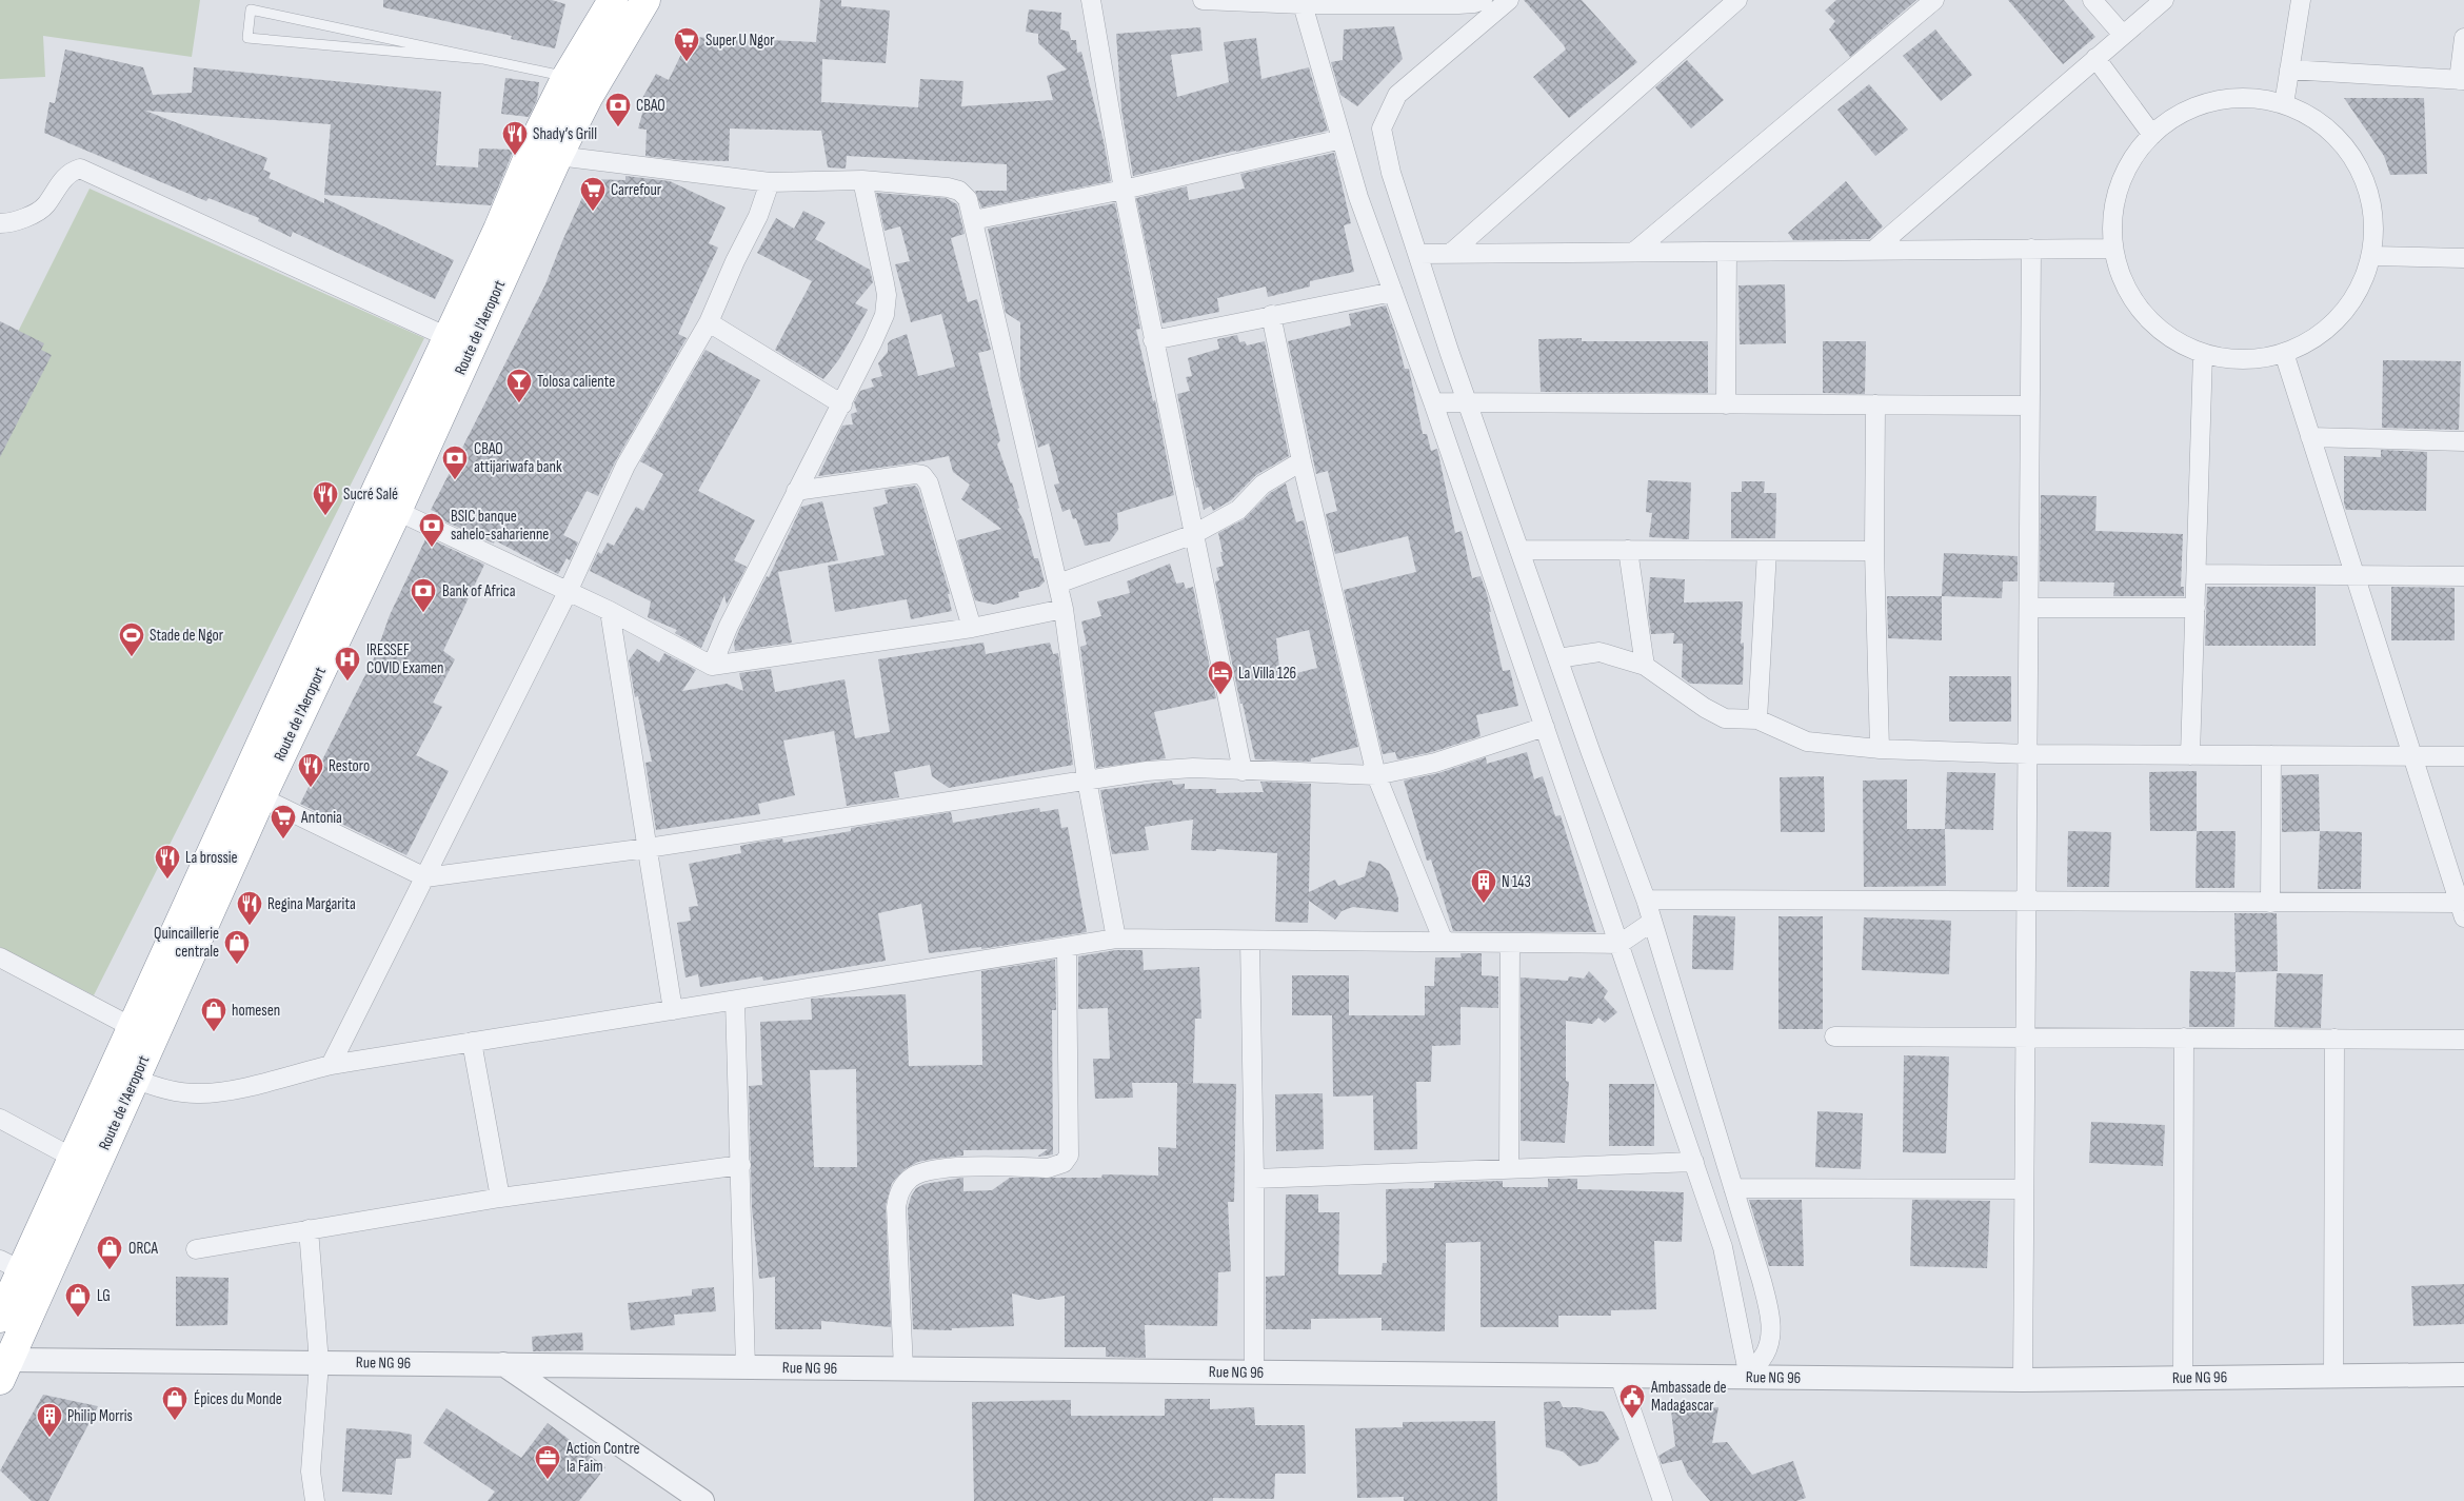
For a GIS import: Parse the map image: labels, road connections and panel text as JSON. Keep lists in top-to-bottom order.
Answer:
{
  "streets": {
    "highway": ["Route de l'Aeroport"],
    "street": ["Rue NG 96"]
  },
  "crossings": [
    ["Route de l'Aeroport", "Rue NG 96"]
  ],
  "places": {
    "supermarket": ["Super U Ngor", "Carrefour", "Antonia"],
    "bank": [
      "CBAO",
      "CBAO attijariwafa bank",
      "BSIC banque sahelo-saharienne",
      "Bank of Africa"
    ],
    "restaurant": [
      "Shady’s Grill",
      "Sucré Salé",
      "Restoro",
      "La brossie",
      "Regina Margarita"
    ],
    "bar": ["Tolosa caliente"],
    "sports": ["Stade de Ngor"],
    "hospital": ["IRESSEF COVID Examen"],
    "hotel": ["La Villa 126"],
    "building": ["N 143", "Philip Morris"],
    "shop": [
      "Quincaillerie centrale",
      "homesen",
      "ORCA",
      "LG",
      "Épices du Monde"
    ],
    "public building": ["Ambassade de Madagascar"],
    "office": ["Action Contre la Faim"]
  }
}
